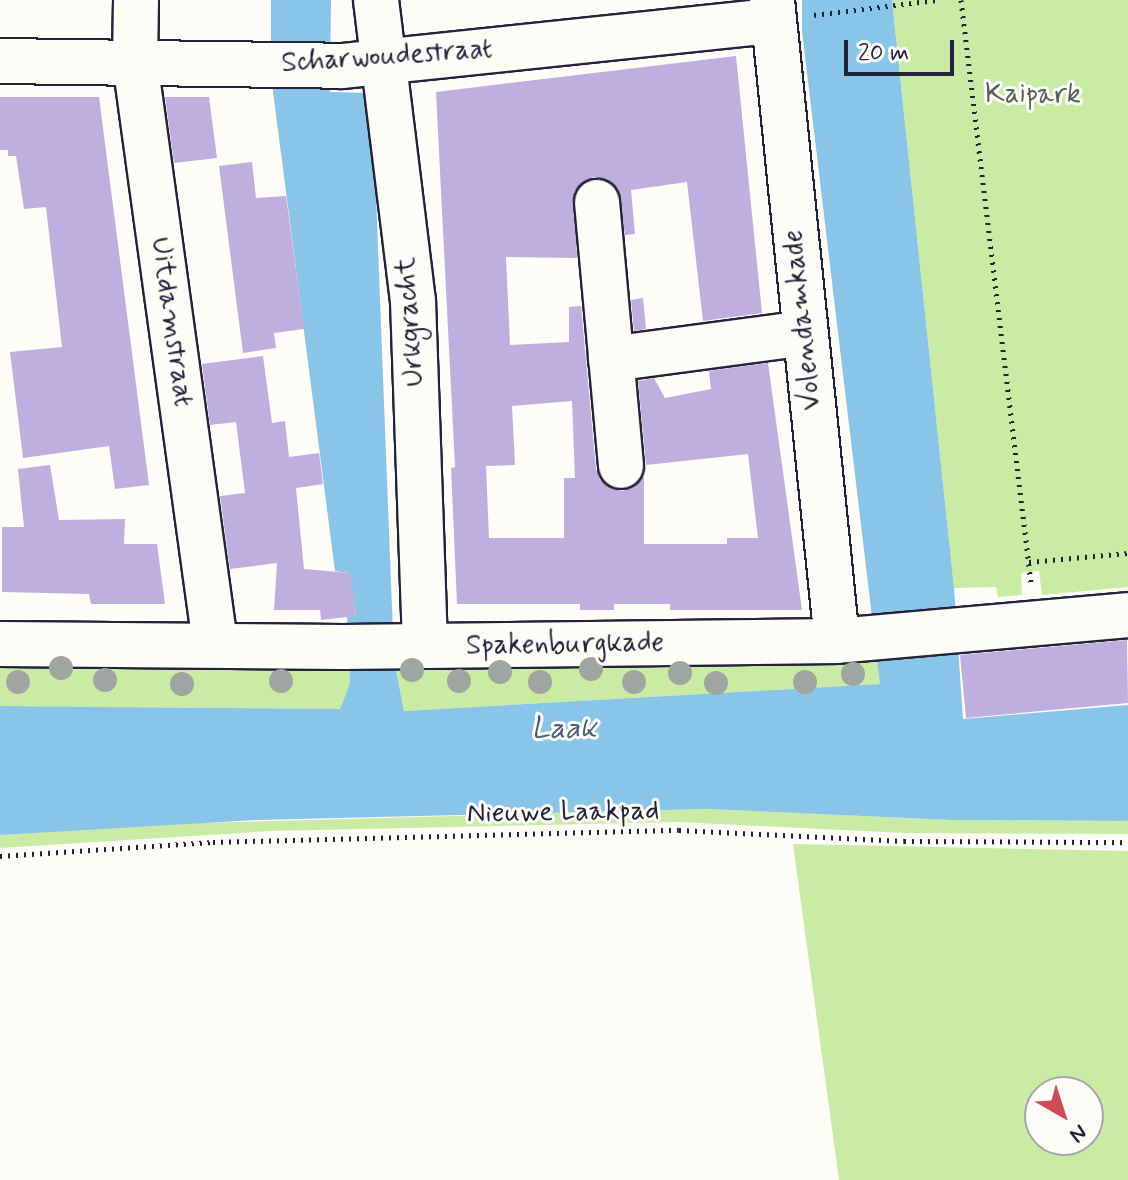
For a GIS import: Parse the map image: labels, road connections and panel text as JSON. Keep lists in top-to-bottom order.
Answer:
{
  "streets": {
    "street": [
      "Scharwoudestraat",
      "Volendamkade",
      "Uitdamstraat",
      "Urkgracht",
      "Spakenburgkade"
    ],
    "path": ["Nieuwe Laakpad"]
  },
  "crossings": [
    ["Scharwoudestraat", "Volendamkade"],
    ["Scharwoudestraat", "Uitdamstraat"],
    ["Scharwoudestraat", "Urkgracht"],
    ["Volendamkade", "Spakenburgkade"],
    ["Uitdamstraat", "Spakenburgkade"],
    ["Urkgracht", "Spakenburgkade"]
  ],
  "water": ["Laak"],
  "parks": ["Kaipark"],
  "scale_bar": "20 m",
  "north": "bottom right"
}
